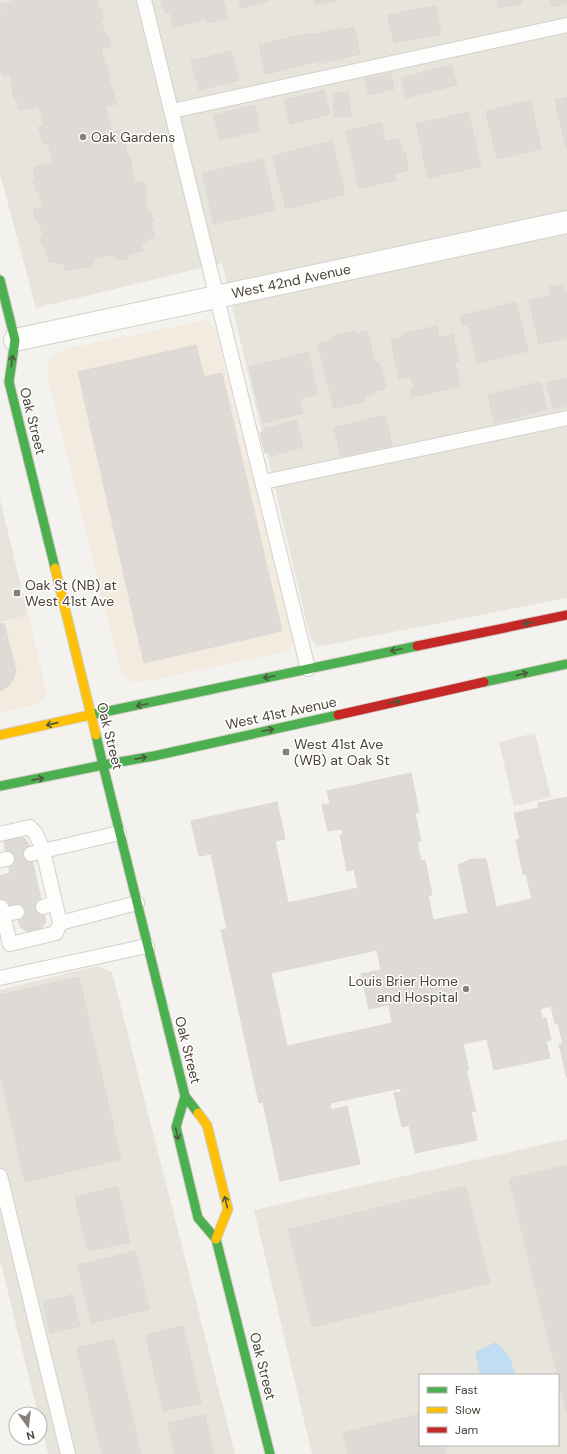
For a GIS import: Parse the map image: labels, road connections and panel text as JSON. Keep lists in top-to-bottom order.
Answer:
{
  "streets": {
    "main road": ["Oak Street", "West 41st Avenue"],
    "street": ["West 42nd Avenue"]
  },
  "crossings": [
    ["West 42nd Avenue", "Oak Street"],
    ["Oak Street", "West 41st Avenue"]
  ],
  "places": {
    "other": ["Oak Gardens", "Louis Brier Home and Hospital"],
    "transit": ["Oak St (NB) at West 41st Ave", "West 41st Ave (WB) at Oak St"]
  },
  "legend": ["Fast", "Slow", "Jam"],
  "north": "bottom"
}
